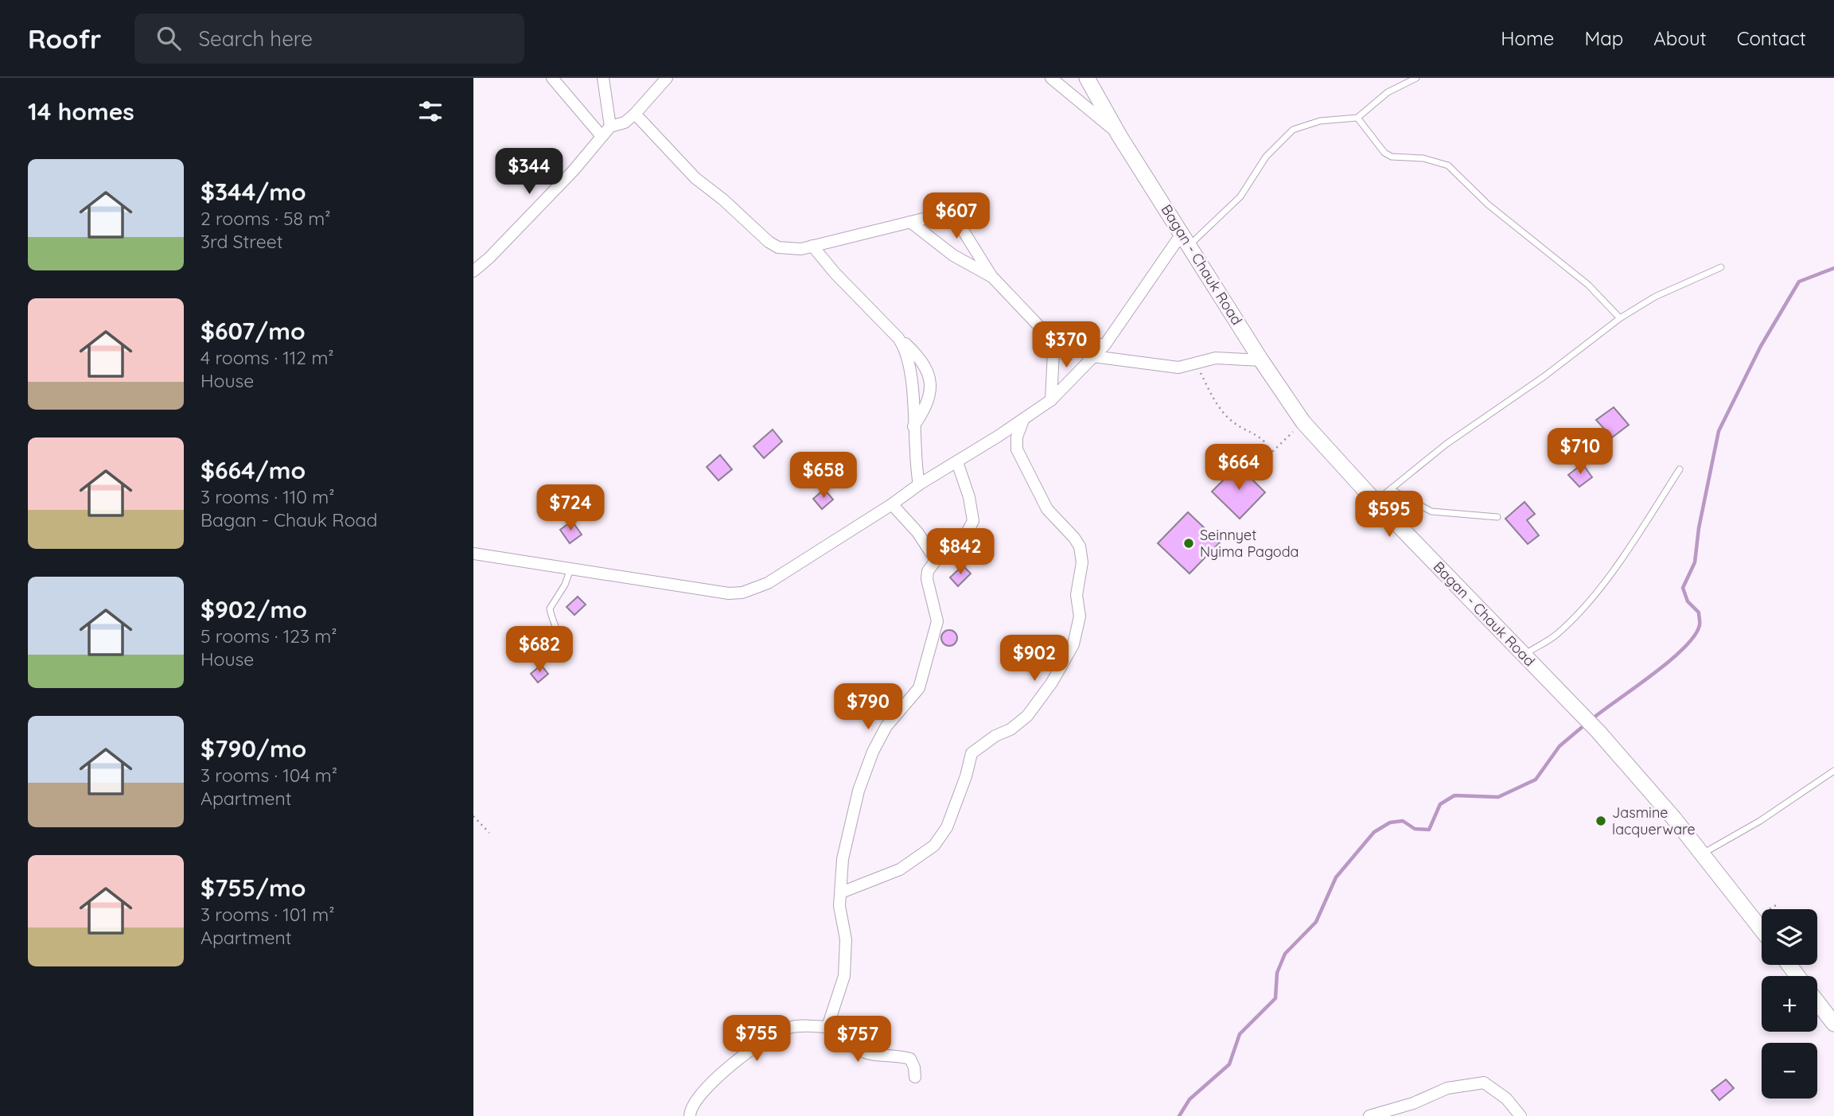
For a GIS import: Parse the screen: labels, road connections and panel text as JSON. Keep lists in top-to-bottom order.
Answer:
{
  "streets": {
    "main road": ["Bagan - Chauk Road"]
  },
  "places": ["Seinnyet Nyima Pagoda", "Jasmine lacquerware"],
  "page": {
    "header": "Roofr",
    "search": "Search here",
    "nav": [
      "Home",
      "Map",
      "About",
      "Contact"
    ],
    "heading": "14 homes",
    "list": [
      {
        "name": "$344/mo",
        "note": "2 rooms · 58 m² · 3rd Street"
      },
      {
        "name": "$607/mo",
        "note": "4 rooms · 112 m² · House"
      },
      {
        "name": "$664/mo",
        "note": "3 rooms · 110 m² · Bagan - Chauk Road"
      },
      {
        "name": "$902/mo",
        "note": "5 rooms · 123 m² · House"
      },
      {
        "name": "$790/mo",
        "note": "3 rooms · 104 m² · Apartment"
      },
      {
        "name": "$755/mo",
        "note": "3 rooms · 101 m² · Apartment"
      }
    ],
    "price": [
      "$344",
      "$607",
      "$370",
      "$710",
      "$664",
      "$658",
      "$724",
      "$595",
      "$842",
      "$682",
      "$902",
      "$790",
      "$755",
      "$757"
    ],
    "map_buttons": ["+", "−"]
  }
}
